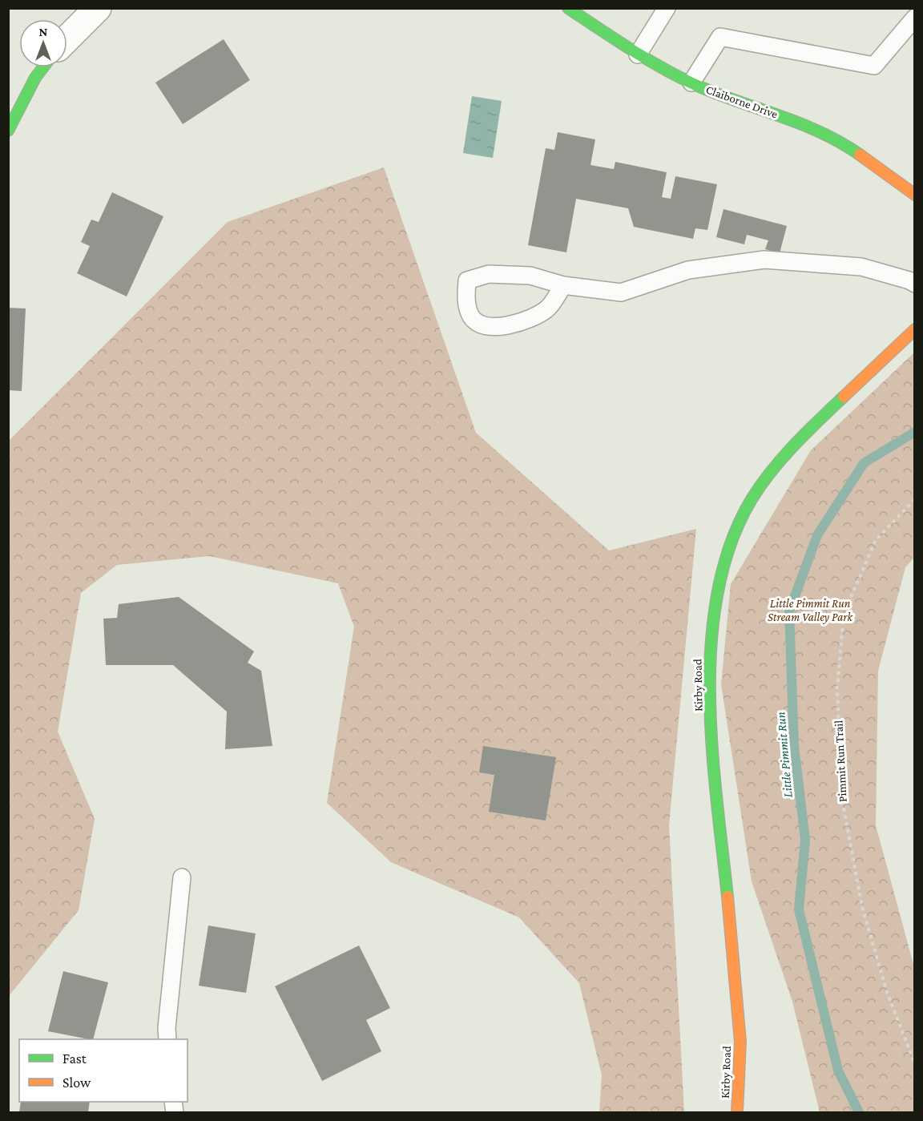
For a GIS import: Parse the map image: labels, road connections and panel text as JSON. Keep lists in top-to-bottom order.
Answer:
{
  "streets": {
    "main road": ["Claiborne Drive", "Kirby Road"],
    "path": ["Pimmit Run Trail"]
  },
  "water": ["Little Pimmit Run"],
  "parks": ["Little Pimmit Run Stream Valley Park"],
  "legend": ["Fast", "Slow"],
  "north": "top"
}
